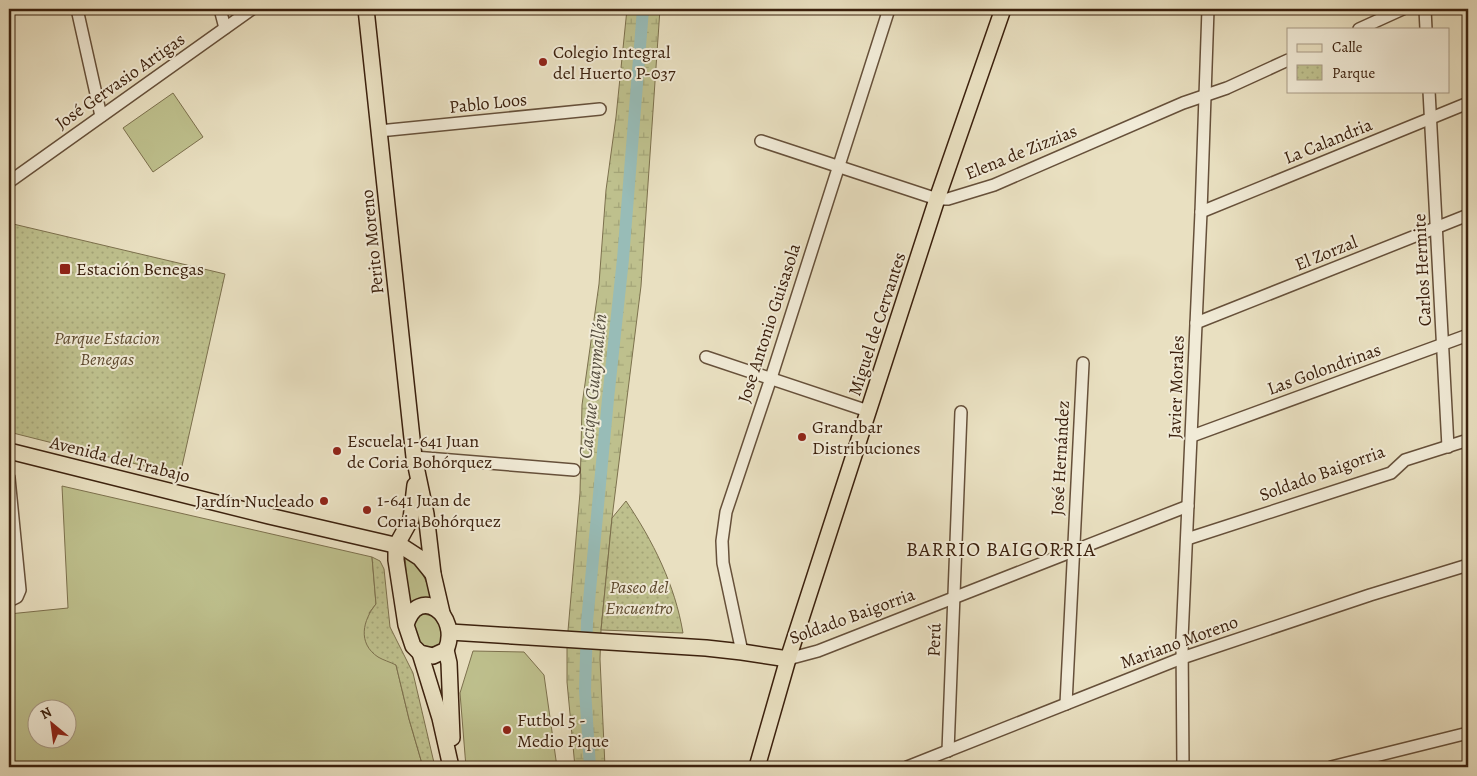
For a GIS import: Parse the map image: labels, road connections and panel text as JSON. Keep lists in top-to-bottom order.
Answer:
{
  "streets": {
    "main road": [
      "Perito Moreno",
      "Miguel de Cervantes",
      "Avenida del Trabajo",
      "Soldado Baigorria"
    ],
    "street": [
      "José Gervasio Artigas",
      "Pablo Loos",
      "La Calandria",
      "Elena de Zizzias",
      "El Zorzal",
      "Carlos Hermite",
      "Jose Antonio Guisasola",
      "Las Golondrinas",
      "Javier Morales",
      "José Hernández",
      "Perú",
      "Mariano Moreno"
    ]
  },
  "crossings": [
    ["Pablo Loos", "Perito Moreno"],
    ["La Calandria", "Carlos Hermite"],
    ["La Calandria", "Javier Morales"],
    ["Elena de Zizzias", "Jose Antonio Guisasola"],
    ["Elena de Zizzias", "Miguel de Cervantes"],
    ["Elena de Zizzias", "Javier Morales"],
    ["Perito Moreno", "Avenida del Trabajo"],
    ["Perito Moreno", "Soldado Baigorria"],
    ["El Zorzal", "Carlos Hermite"],
    ["El Zorzal", "Javier Morales"],
    ["Carlos Hermite", "Las Golondrinas"],
    ["Carlos Hermite", "Soldado Baigorria"],
    ["Jose Antonio Guisasola", "Soldado Baigorria"],
    ["Miguel de Cervantes", "Soldado Baigorria"],
    ["Las Golondrinas", "Javier Morales"],
    ["Javier Morales", "Soldado Baigorria"],
    ["Javier Morales", "Mariano Moreno"],
    ["José Hernández", "Soldado Baigorria"],
    ["José Hernández", "Mariano Moreno"],
    ["Soldado Baigorria", "Perú"],
    ["Perú", "Mariano Moreno"]
  ],
  "districts": ["BARRIO BAIGORRIA"],
  "water": ["Cacique Guaymallén"],
  "parks": ["Parque Estacion Benegas", "Paseo del Encuentro"],
  "places": {
    "other": [
      "Colegio Integral del Huerto P-037",
      "Grandbar Distribuciones",
      "Escuela 1-641 Juan de Coria Bohórquez",
      "Jardín Nucleado",
      "1-641 Juan de Coria Bohórquez",
      "Futbol 5 - Medio Pique"
    ],
    "transit": ["Estación Benegas"]
  },
  "legend": ["Calle", "Parque"],
  "north": "top left"
}
